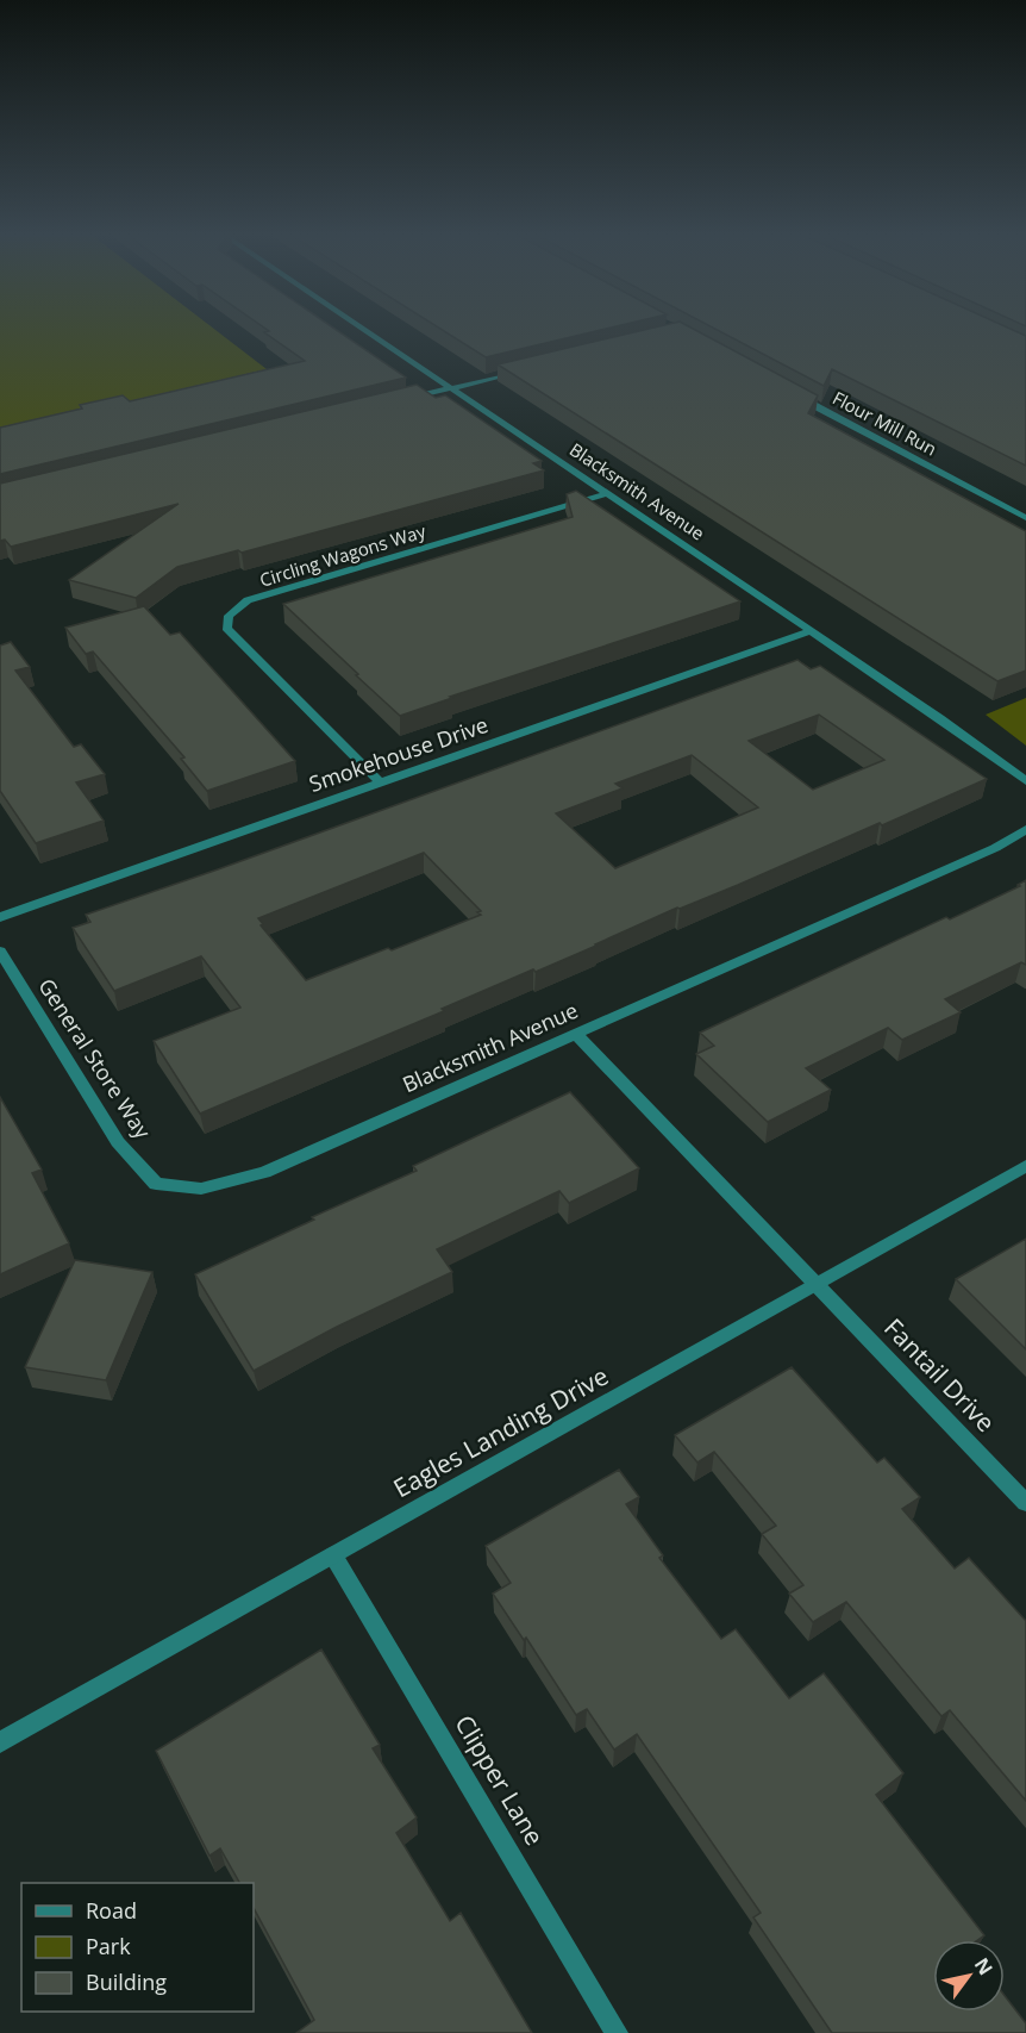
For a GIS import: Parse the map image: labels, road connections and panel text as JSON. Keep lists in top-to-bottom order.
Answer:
{
  "streets": {
    "street": [
      "Flour Mill Run",
      "Blacksmith Avenue",
      "Circling Wagons Way",
      "Smokehouse Drive",
      "General Store Way",
      "Fantail Drive",
      "Eagles Landing Drive",
      "Clipper Lane"
    ]
  },
  "crossings": [
    ["Blacksmith Avenue", "Circling Wagons Way"],
    ["Blacksmith Avenue", "Smokehouse Drive"],
    ["Blacksmith Avenue", "General Store Way"],
    ["Blacksmith Avenue", "Fantail Drive"],
    ["Circling Wagons Way", "Smokehouse Drive"],
    ["Fantail Drive", "Eagles Landing Drive"],
    ["Eagles Landing Drive", "Clipper Lane"]
  ],
  "legend": ["Road", "Park", "Building"],
  "north": "top right"
}
